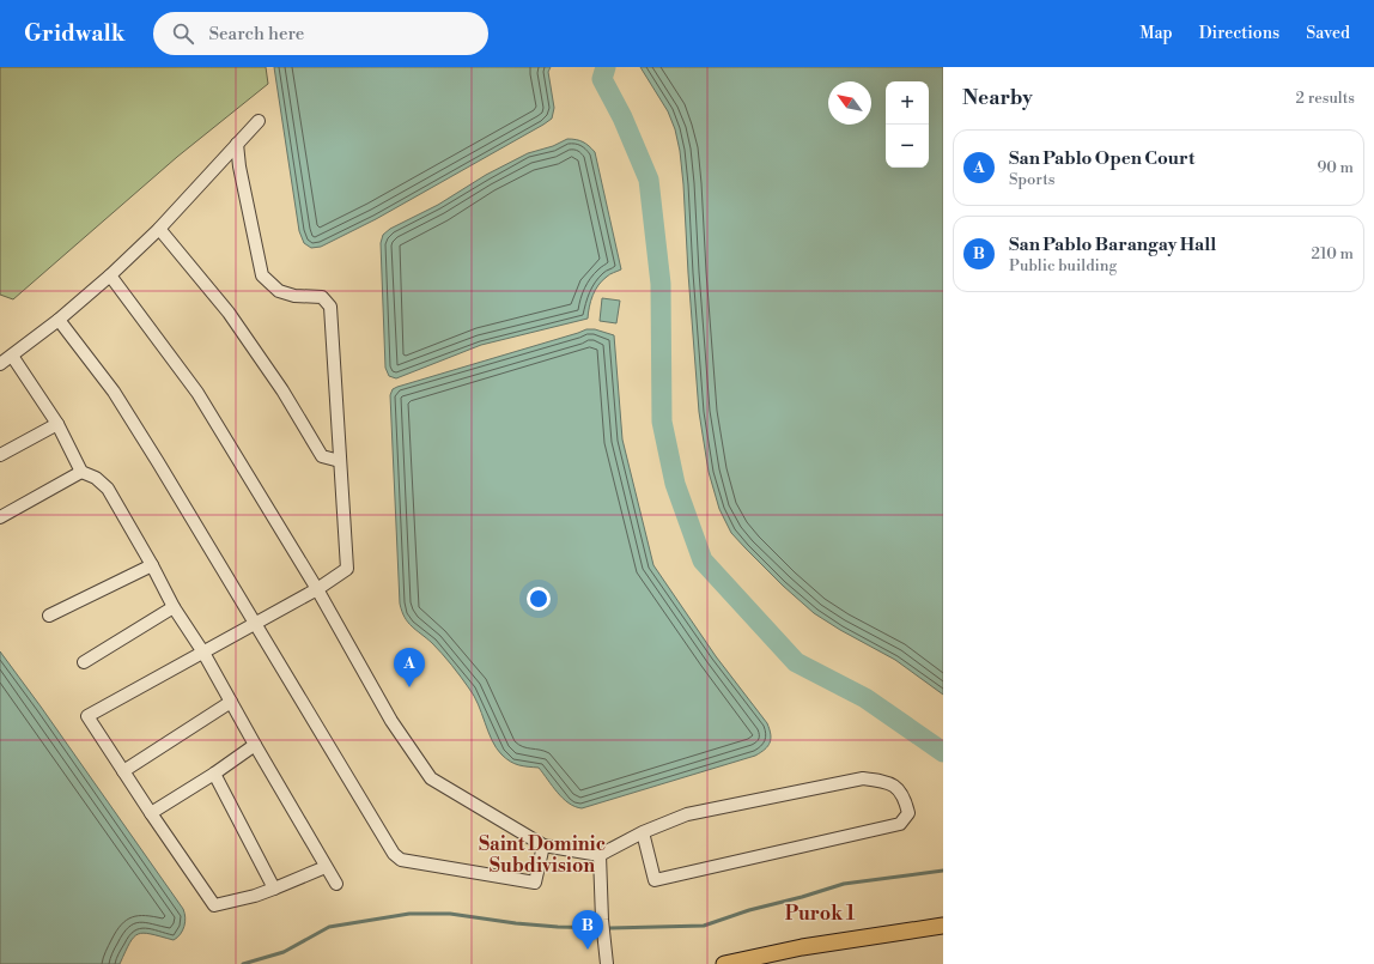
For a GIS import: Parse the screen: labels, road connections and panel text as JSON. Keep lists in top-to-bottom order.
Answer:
{
  "districts": ["Saint Dominic Subdivision", "Purok 1"],
  "north": "top left",
  "page": {
    "header": "Gridwalk",
    "search": "Search here",
    "nav": ["Map", "Directions", "Saved"],
    "heading": ["Nearby", "2 results"],
    "map_buttons": ["+", "−"],
    "list": [
      {
        "mark": "A",
        "name": "San Pablo Open Court",
        "note": "Sports",
        "value": "90 m"
      },
      {
        "mark": "B",
        "name": "San Pablo Barangay Hall",
        "note": "Public building",
        "value": "210 m"
      }
    ],
    "pins": ["A", "B"]
  }
}
